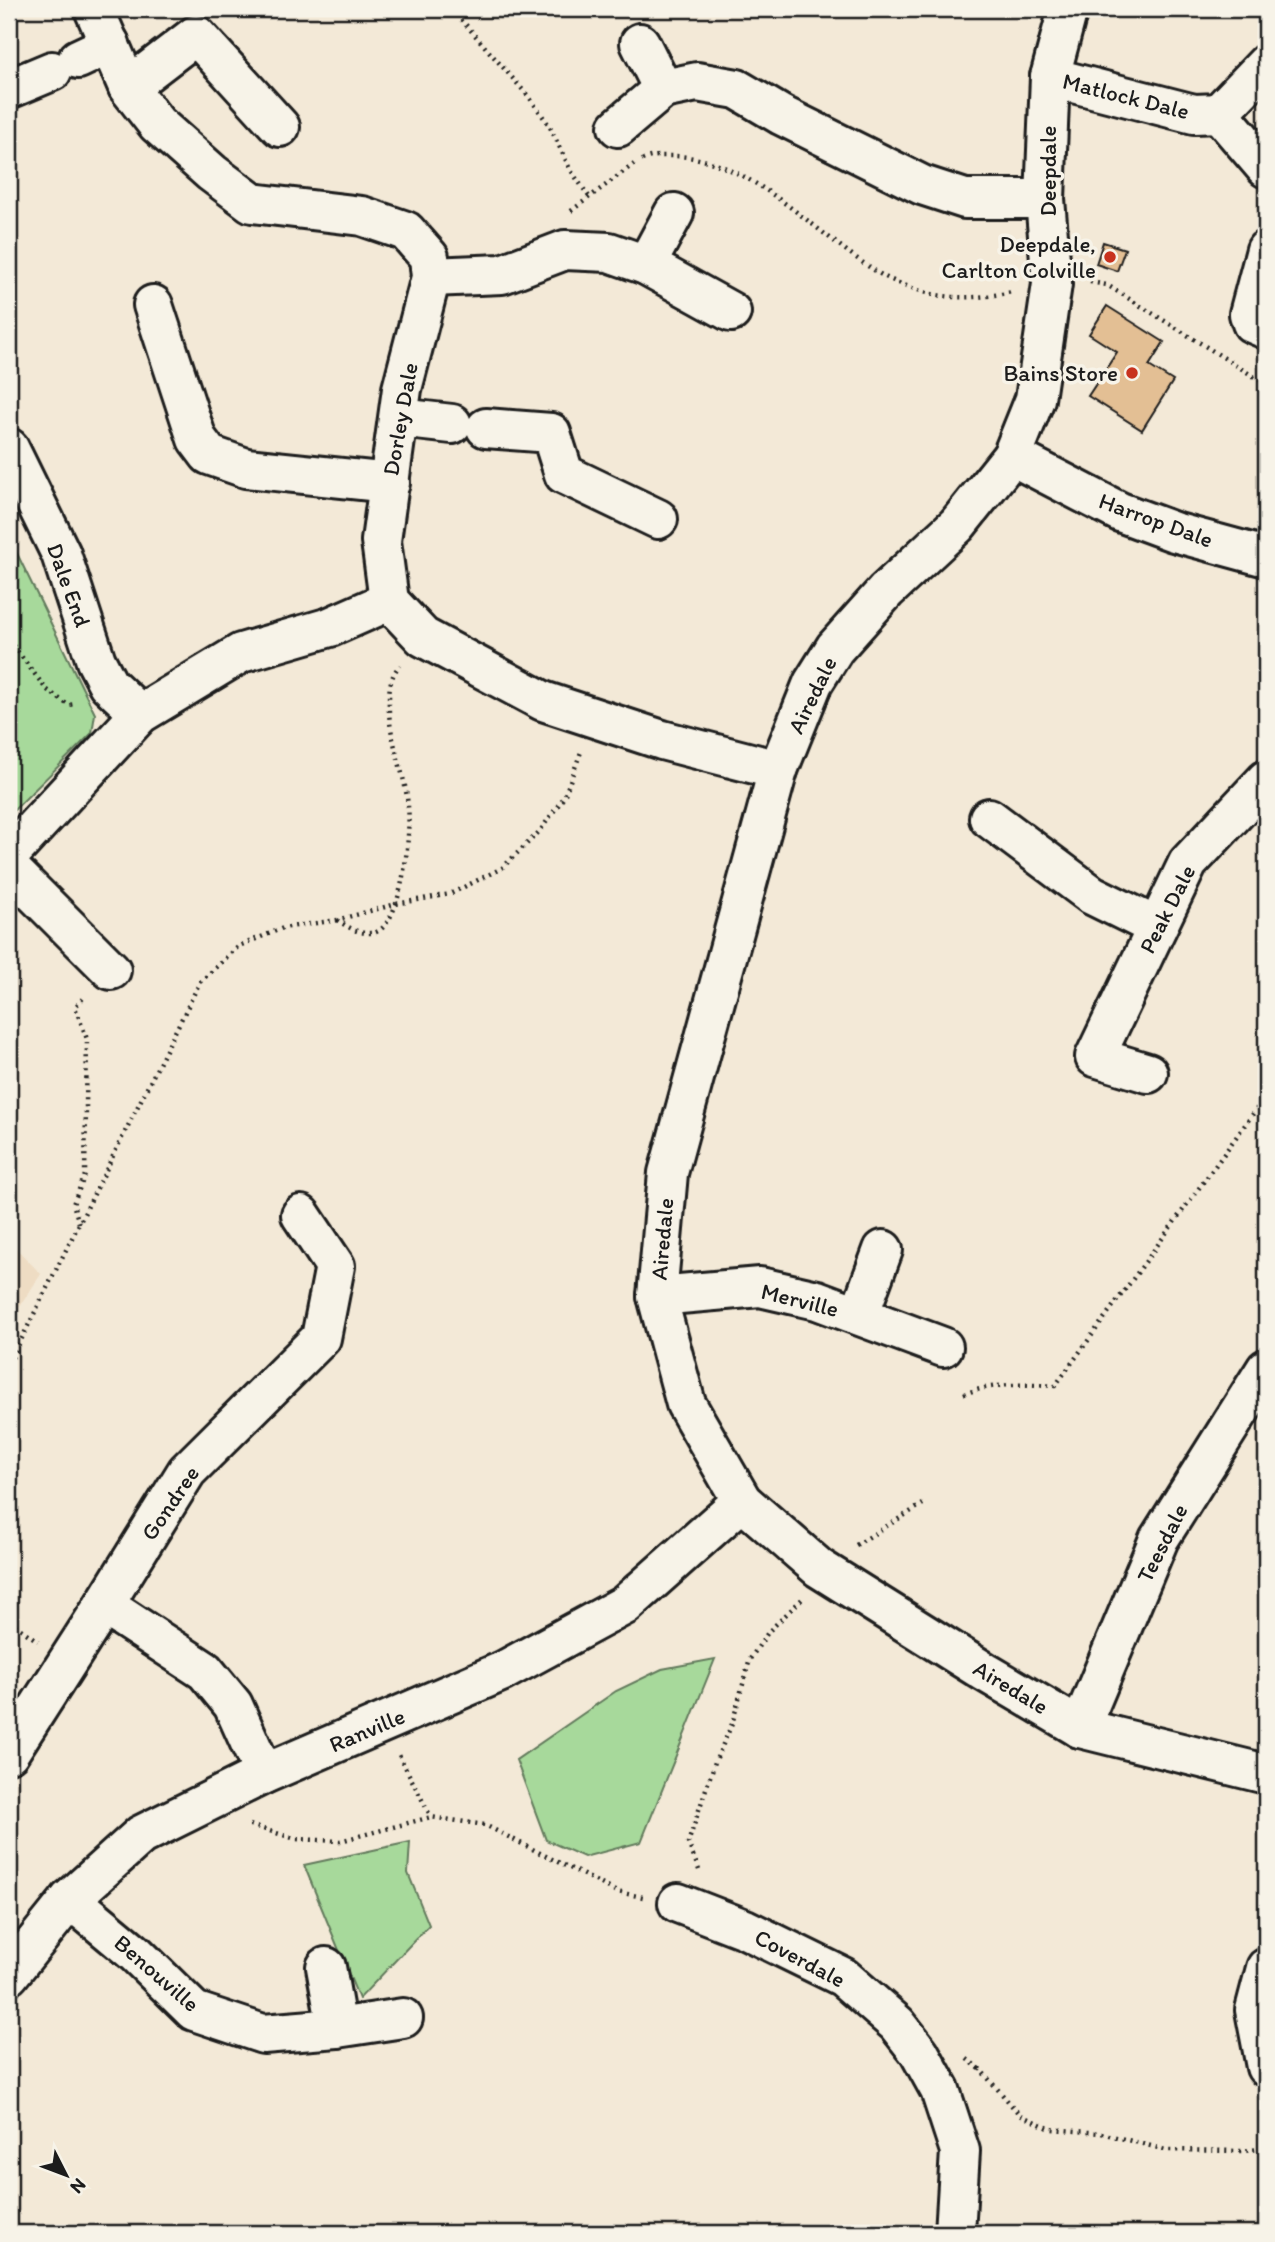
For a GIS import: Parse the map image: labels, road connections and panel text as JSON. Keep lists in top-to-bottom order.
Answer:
{
  "streets": {
    "street": [
      "Matlock Dale",
      "Deepdale",
      "Dorley Dale",
      "Harrop Dale",
      "Dale End",
      "Airedale",
      "Peak Dale",
      "Merville",
      "Gondree",
      "Teesdale",
      "Ranville",
      "Coverdale",
      "Benouville"
    ]
  },
  "crossings": [
    ["Matlock Dale", "Deepdale"],
    ["Deepdale", "Harrop Dale"],
    ["Deepdale", "Airedale"],
    ["Harrop Dale", "Airedale"],
    ["Airedale", "Merville"],
    ["Airedale", "Teesdale"],
    ["Airedale", "Ranville"],
    ["Ranville", "Benouville"]
  ],
  "places": ["Deepdale, Carlton Colville", "Bains Store"],
  "north": "bottom right"
}
